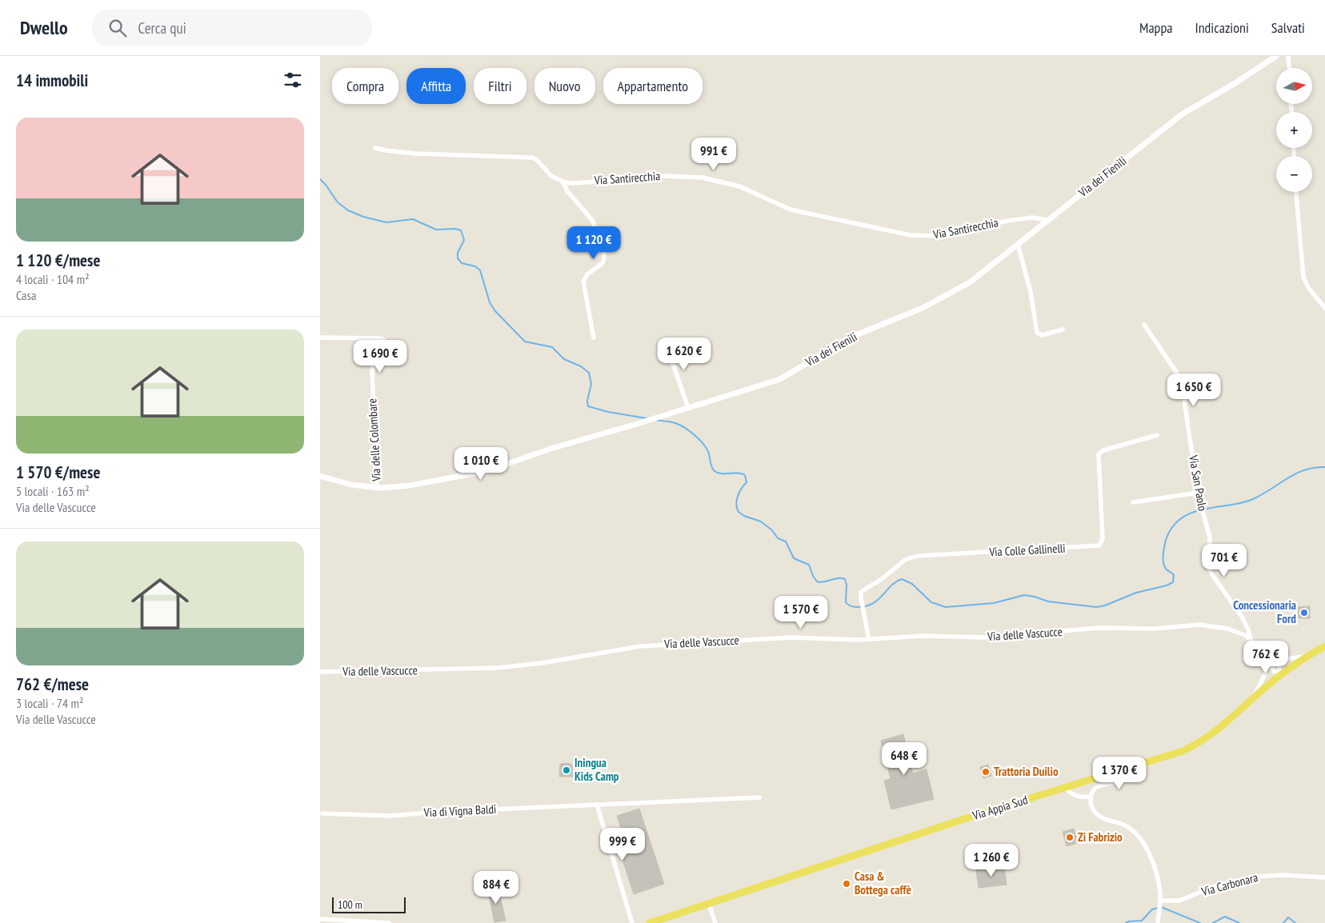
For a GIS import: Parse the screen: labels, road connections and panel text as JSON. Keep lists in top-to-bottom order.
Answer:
{
  "streets": {
    "main road": ["Via Appia Sud"],
    "street": [
      "Via dei Fienili",
      "Via Santirecchia",
      "Via delle Colombare",
      "Via San Paolo",
      "Via Colle Gallinelli",
      "Via delle Vascucce",
      "Via di Vigna Baldi",
      "Via Carbonara"
    ]
  },
  "crossings": [
    ["Via dei Fienili", "Via Santirecchia"],
    ["Via dei Fienili", "Via delle Colombare"],
    ["Via San Paolo", "Via delle Vascucce"],
    ["Via Colle Gallinelli", "Via delle Vascucce"],
    ["Via delle Vascucce", "Via Appia Sud"]
  ],
  "places": [
    "Concessionaria Ford",
    "Iningua Kids Camp",
    "Trattoria Duilio",
    "Zi Fabrizio",
    "Casa & Bottega caffè"
  ],
  "scale_bar": "100 m",
  "north": "right",
  "page": {
    "header": "Dwello",
    "search": "Cerca qui",
    "nav": ["Mappa", "Indicazioni", "Salvati"],
    "heading": "14 immobili",
    "map_buttons": ["+", "−"],
    "chip": [
      "Compra",
      "Affitta",
      "Filtri",
      "Nuovo",
      "Appartamento"
    ],
    "list": [
      {
        "name": "1 120 €/mese",
        "note": "4 locali · 104 m² · Casa"
      },
      {
        "name": "1 570 €/mese",
        "note": "5 locali · 163 m² · Via delle Vascucce"
      },
      {
        "name": "762 €/mese",
        "note": "3 locali · 74 m² · Via delle Vascucce"
      }
    ],
    "price": [
      "991 €",
      "1 120 €",
      "1 620 €",
      "1 690 €",
      "1 650 €",
      "1 010 €",
      "701 €",
      "1 570 €",
      "762 €",
      "648 €",
      "1 370 €",
      "999 €",
      "1 260 €",
      "884 €"
    ],
    "scale": "100 m"
  }
}
